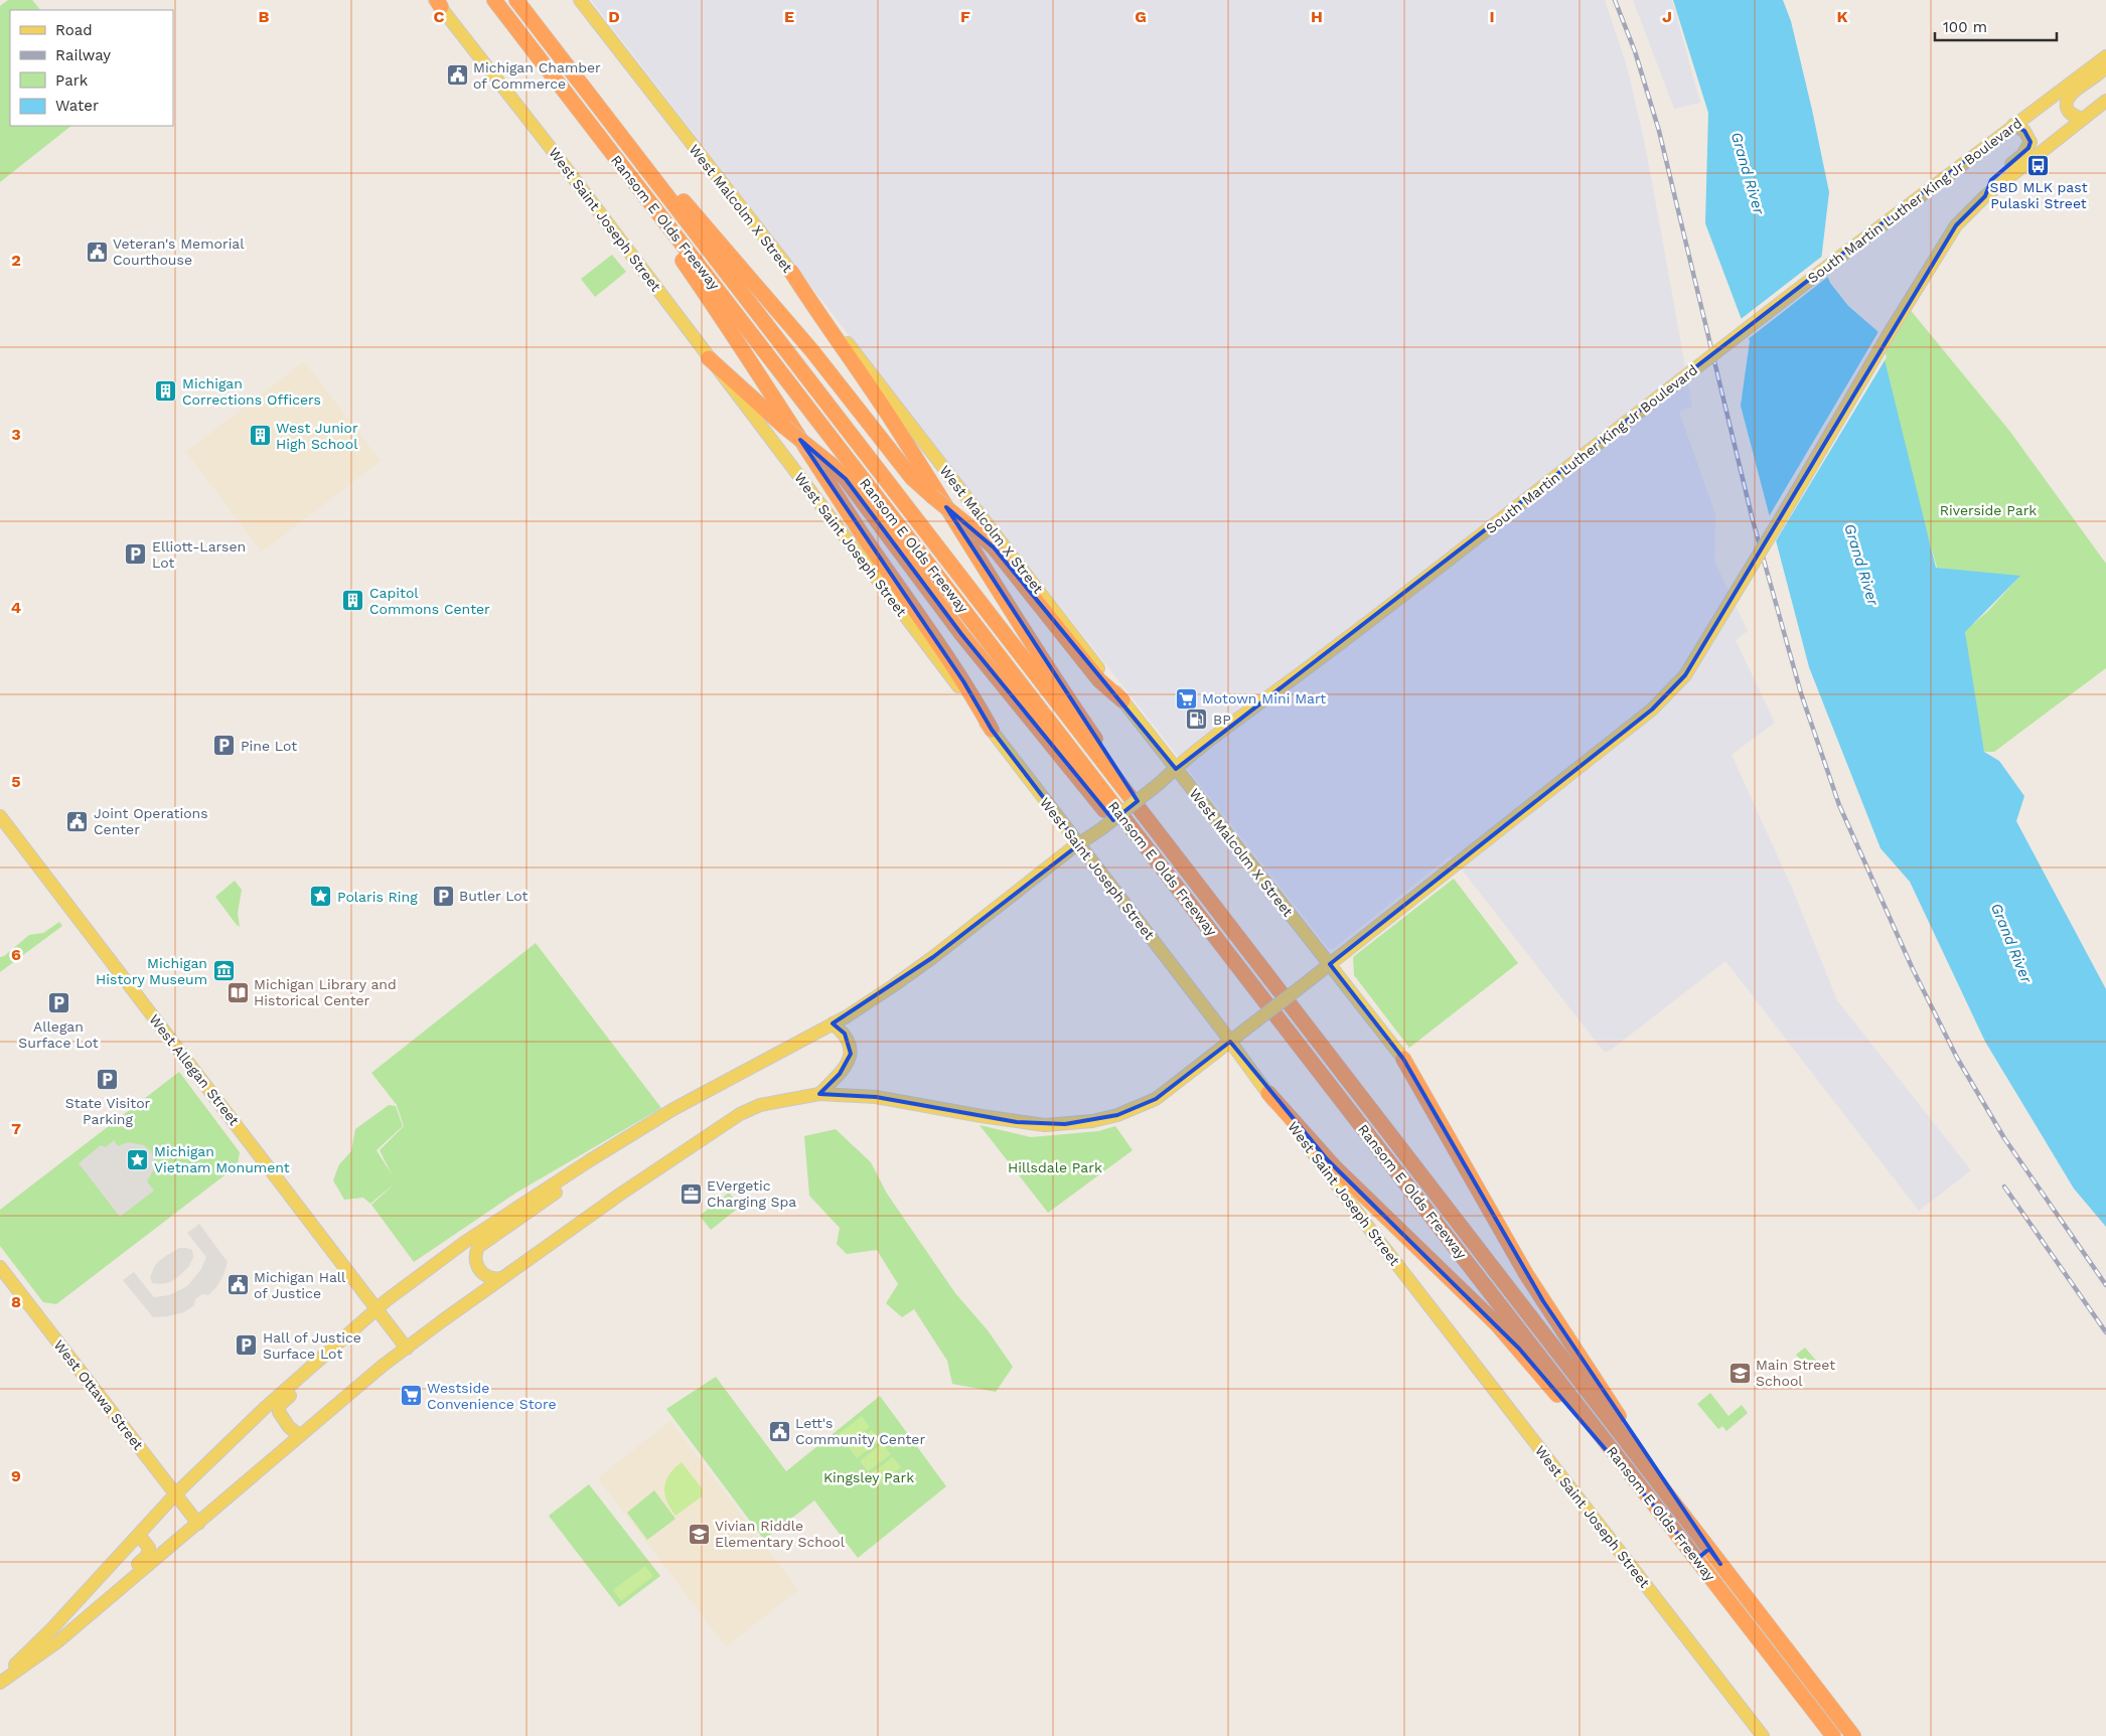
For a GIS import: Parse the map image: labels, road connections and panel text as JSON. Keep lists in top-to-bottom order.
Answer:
{
  "streets": {
    "highway": ["Ransom E Olds Freeway"],
    "main road": [
      "South Martin Luther King Jr Boulevard",
      "West Malcolm X Street",
      "West Saint Joseph Street",
      "West Allegan Street",
      "West Ottawa Street"
    ]
  },
  "crossings": [
    ["South Martin Luther King Jr Boulevard", "West Malcolm X Street"],
    ["South Martin Luther King Jr Boulevard", "West Saint Joseph Street"]
  ],
  "water": ["Grand River"],
  "parks": ["Riverside Park", "Hillsdale Park", "Kingsley Park"],
  "places": {
    "public building": [
      "Michigan Chamber of Commerce",
      "Veteran's Memorial Courthouse",
      "Joint Operations Center",
      "Michigan Hall of Justice",
      "Lett's Community Center"
    ],
    "bus stop": ["SBD MLK past Pulaski Street"],
    "building": ["Michigan Corrections Officers", "West Junior High School", "Capitol Commons Center"],
    "parking": [
      "Elliott-Larsen Lot",
      "Pine Lot",
      "Butler Lot",
      "Allegan Surface Lot",
      "State Visitor Parking",
      "Hall of Justice Surface Lot"
    ],
    "supermarket": ["Motown Mini Mart", "Westside Convenience Store"],
    "fuel station": ["BP"],
    "place": ["Polaris Ring", "Michigan Vietnam Monument"],
    "museum": ["Michigan History Museum"],
    "library": ["Michigan Library and Historical Center"],
    "office": ["EVergetic Charging Spa"],
    "school or university": ["Main Street School", "Vivian Riddle Elementary School"]
  },
  "legend": [
    "Road",
    "Railway",
    "Park",
    "Water"
  ],
  "scale_bar": "100 m",
  "grid": {
    "columns": [
      "B",
      "C",
      "D",
      "E",
      "F",
      "G",
      "H",
      "I",
      "J",
      "K"
    ],
    "rows": [
      "2",
      "3",
      "4",
      "5",
      "6",
      "7",
      "8",
      "9"
    ]
  }
}
